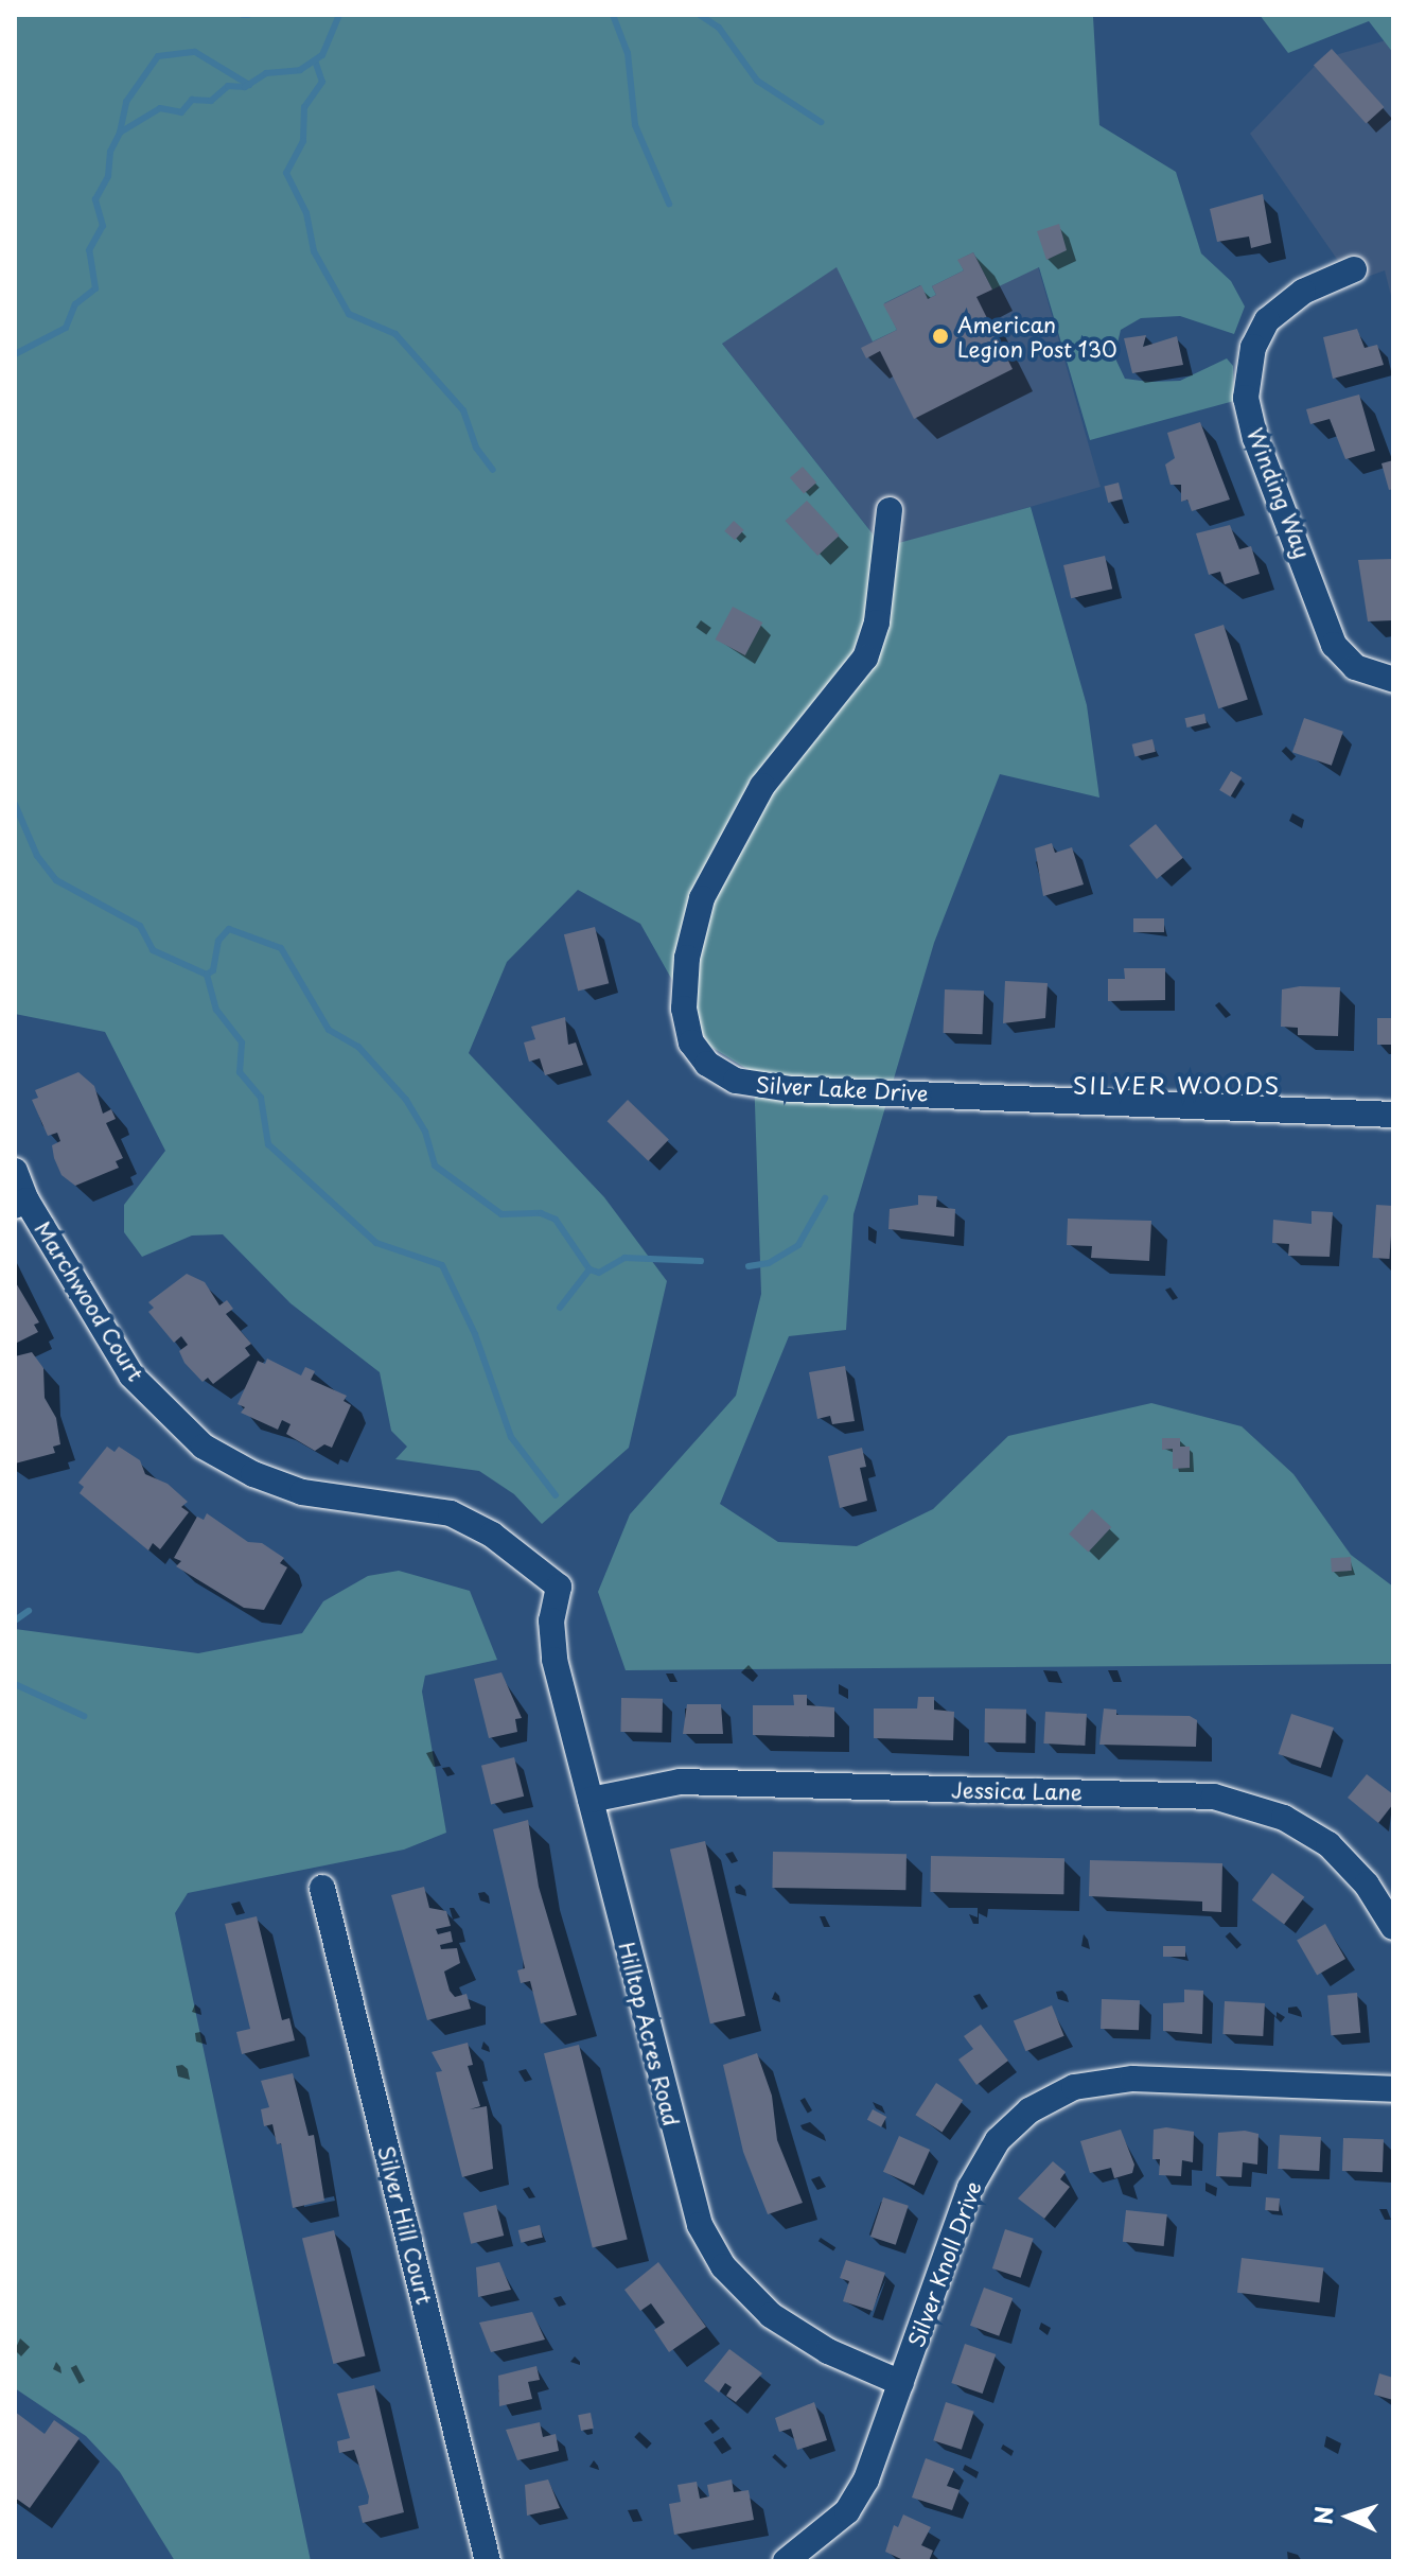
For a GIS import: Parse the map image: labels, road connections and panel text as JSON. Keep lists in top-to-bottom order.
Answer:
{
  "streets": {
    "street": [
      "Winding Way",
      "Silver Lake Drive",
      "Marchwood Court",
      "Jessica Lane",
      "Hilltop Acres Road",
      "Silver Hill Court",
      "Silver Knoll Drive"
    ]
  },
  "crossings": [
    ["Marchwood Court", "Hilltop Acres Road"],
    ["Jessica Lane", "Hilltop Acres Road"],
    ["Hilltop Acres Road", "Silver Knoll Drive"]
  ],
  "districts": ["SILVER WOODS"],
  "places": ["American Legion Post 130"],
  "north": "left"
}
